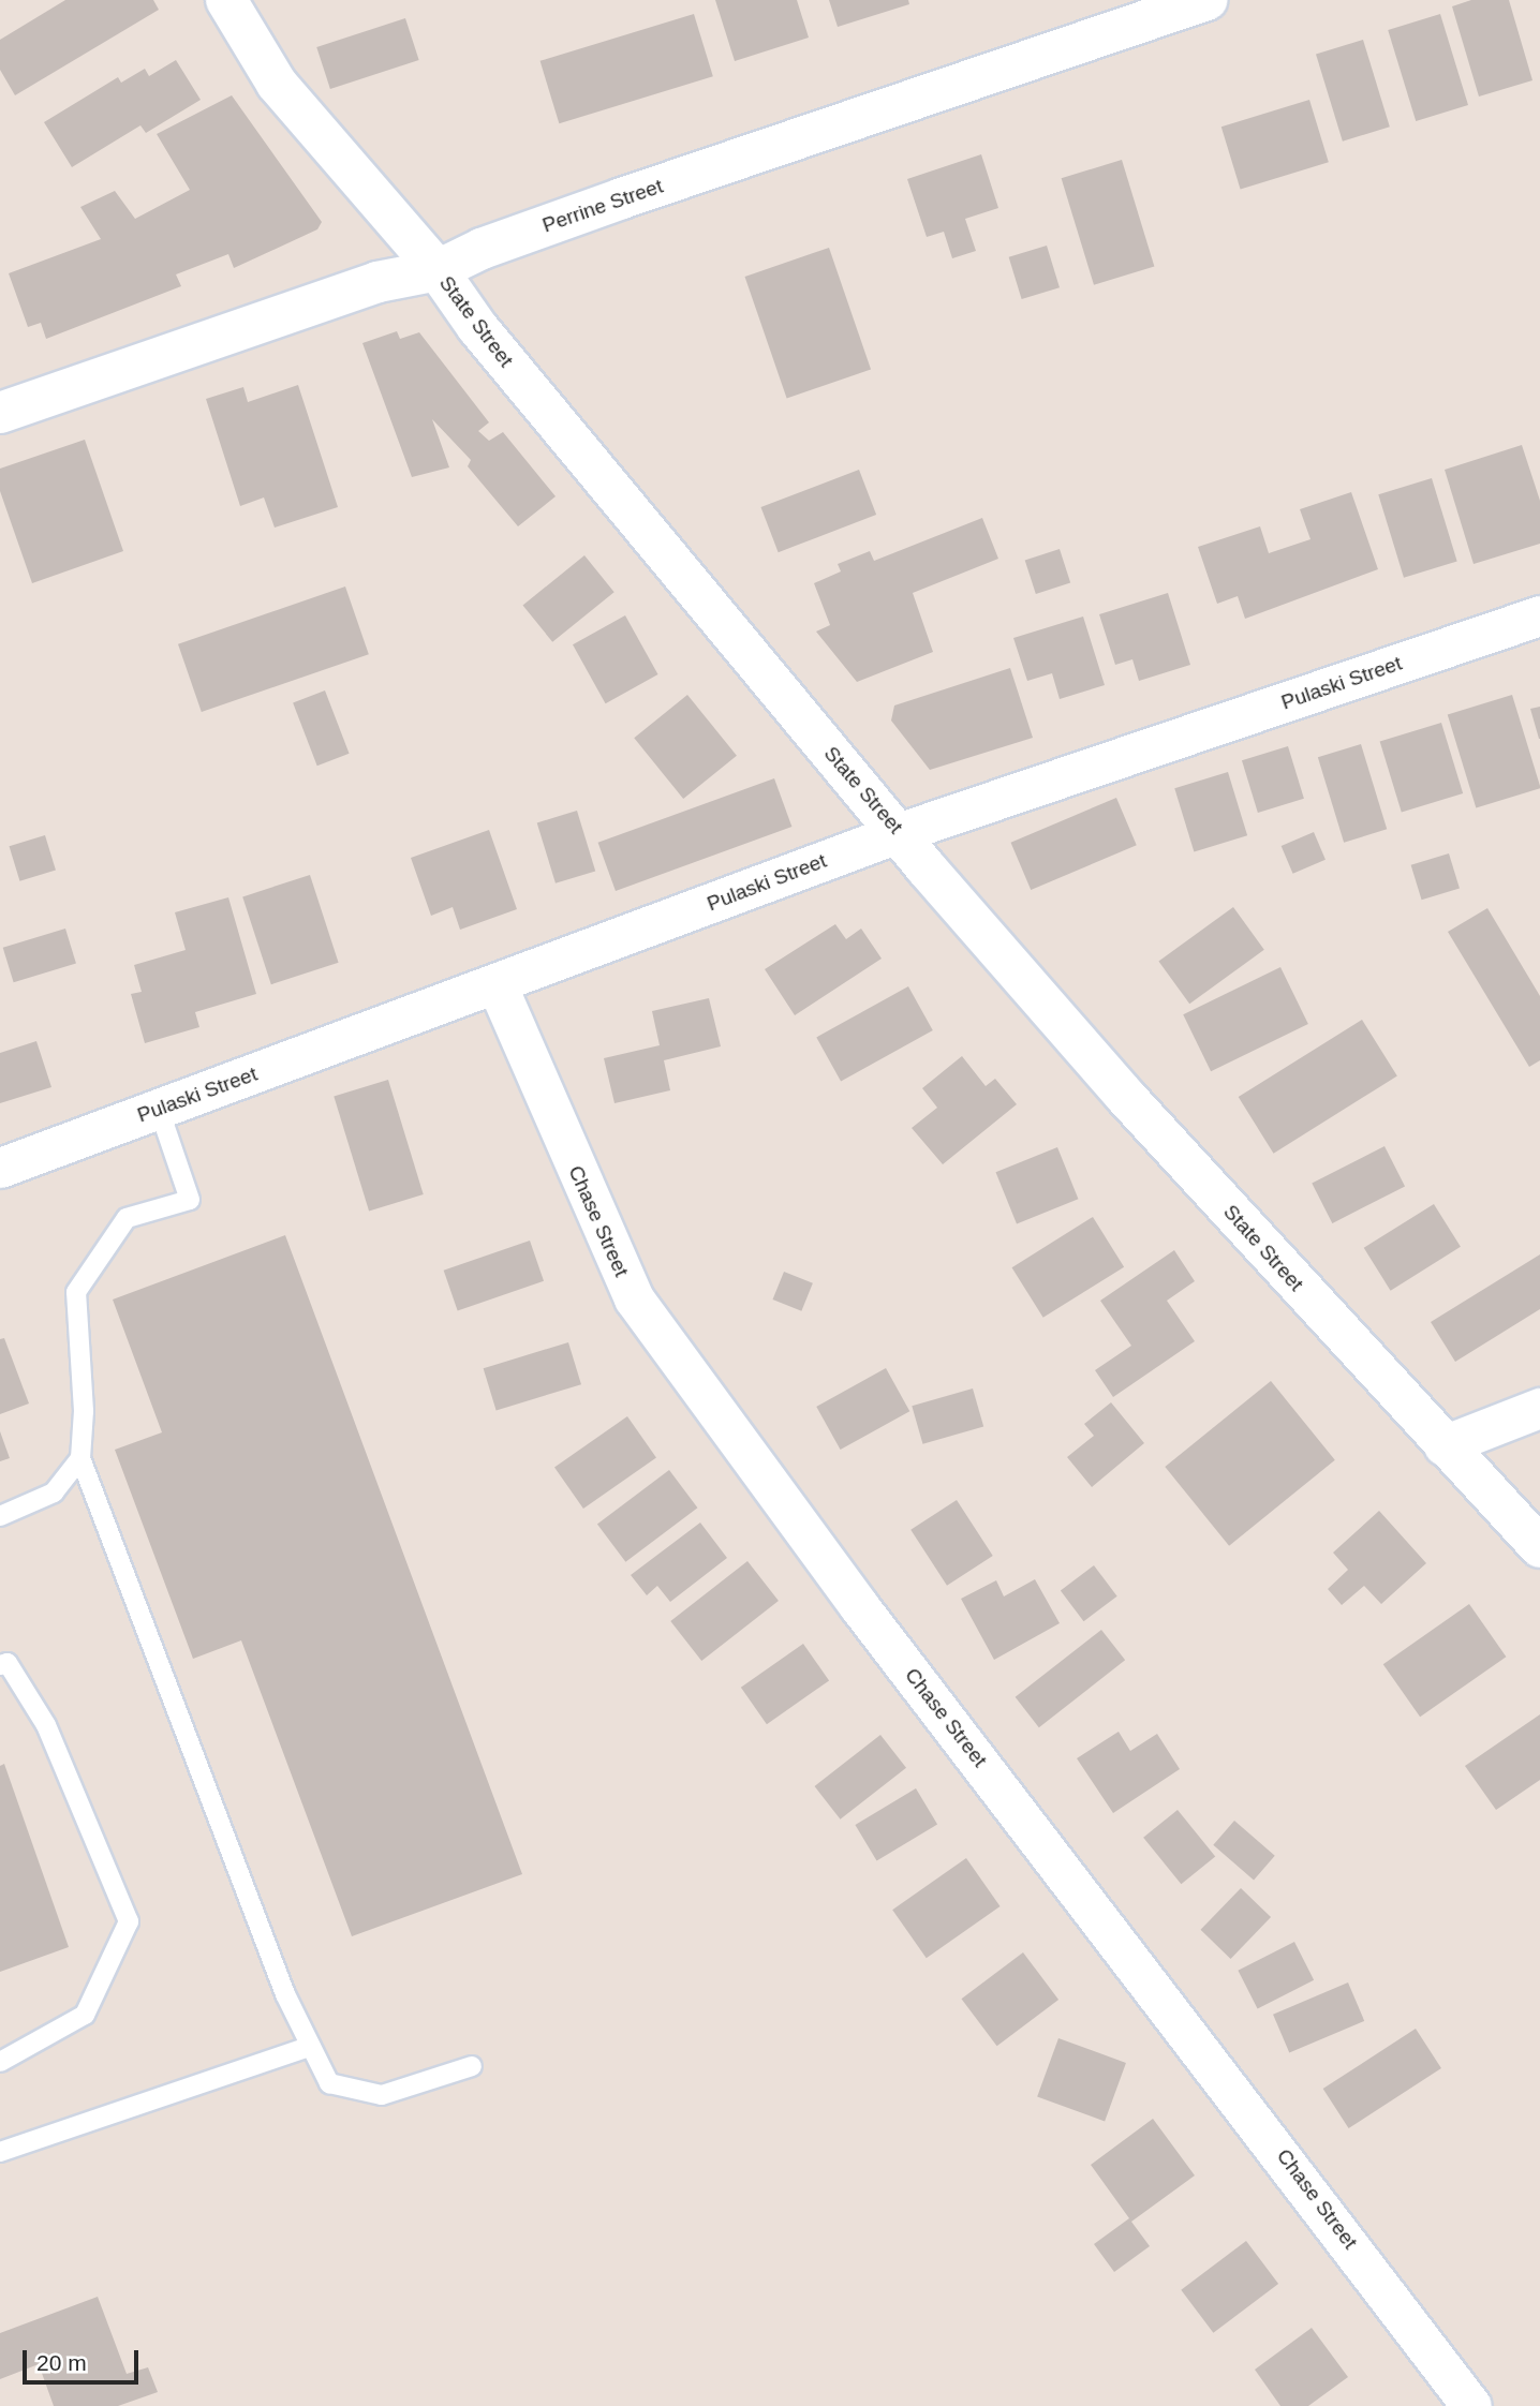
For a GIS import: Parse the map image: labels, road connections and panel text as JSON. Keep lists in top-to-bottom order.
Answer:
{
  "streets": {
    "main road": ["Perrine Street", "State Street"],
    "street": ["Pulaski Street", "Chase Street"]
  },
  "crossings": [
    ["Perrine Street", "State Street"],
    ["State Street", "Pulaski Street"],
    ["Pulaski Street", "Chase Street"]
  ],
  "scale_bar": "20 m"
}
